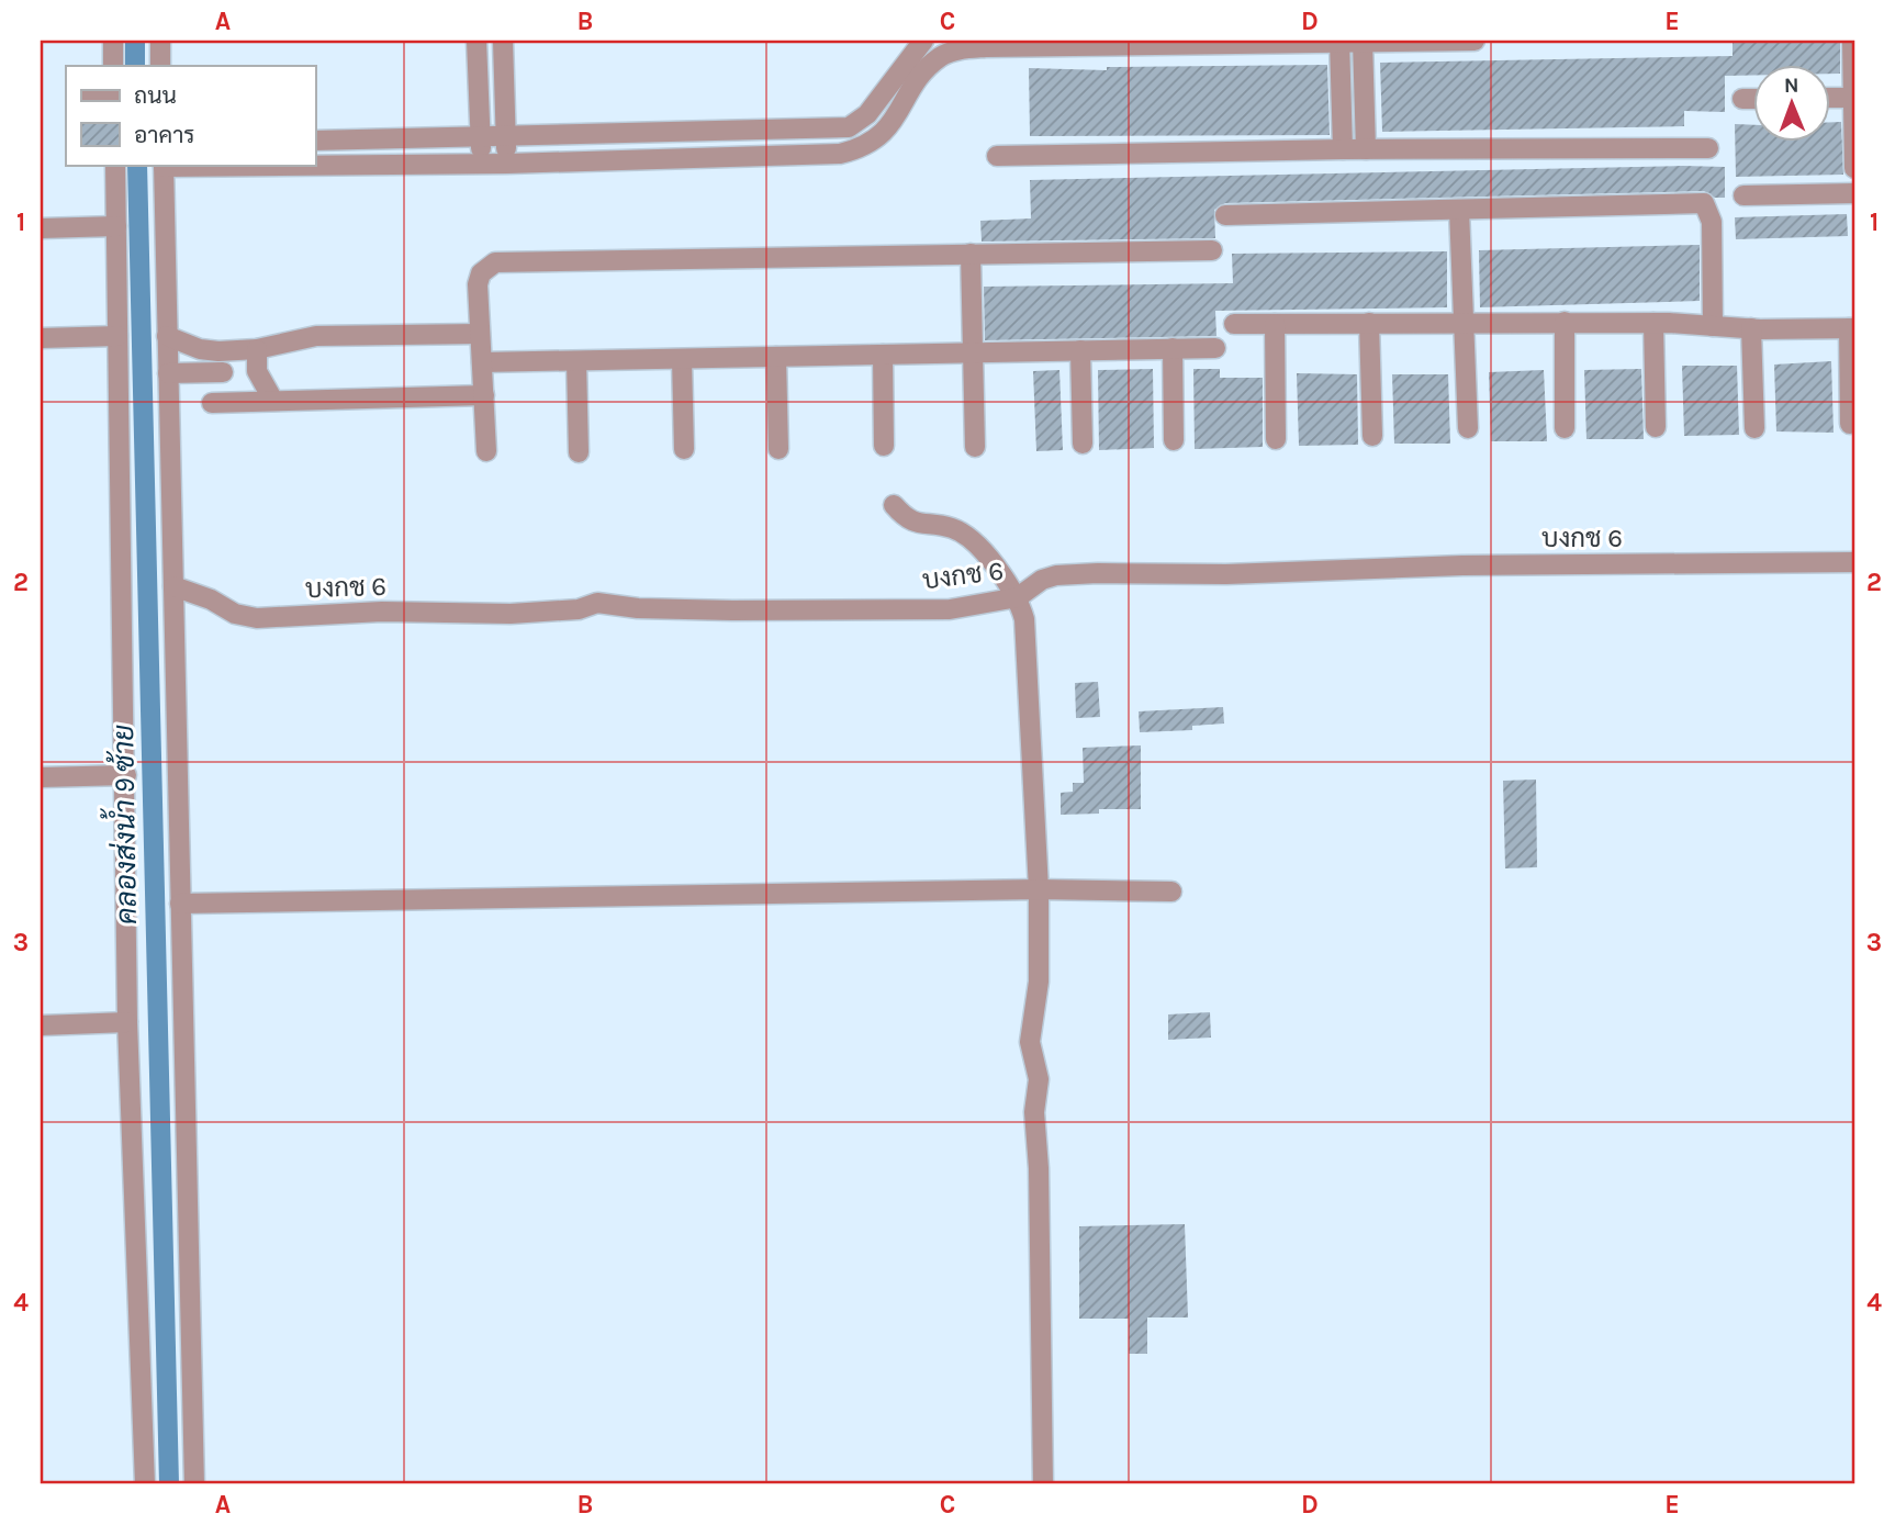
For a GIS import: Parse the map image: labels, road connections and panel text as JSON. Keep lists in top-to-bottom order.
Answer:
{
  "streets": {
    "street": ["บงกช 6"]
  },
  "water": ["คลองส่งน้ำ 9 ซ้าย"],
  "legend": ["ถนน", "อาคาร"],
  "north": "top",
  "grid": {
    "columns": [
      "A",
      "B",
      "C",
      "D",
      "E"
    ],
    "rows": [
      "1",
      "2",
      "3",
      "4"
    ]
  }
}
